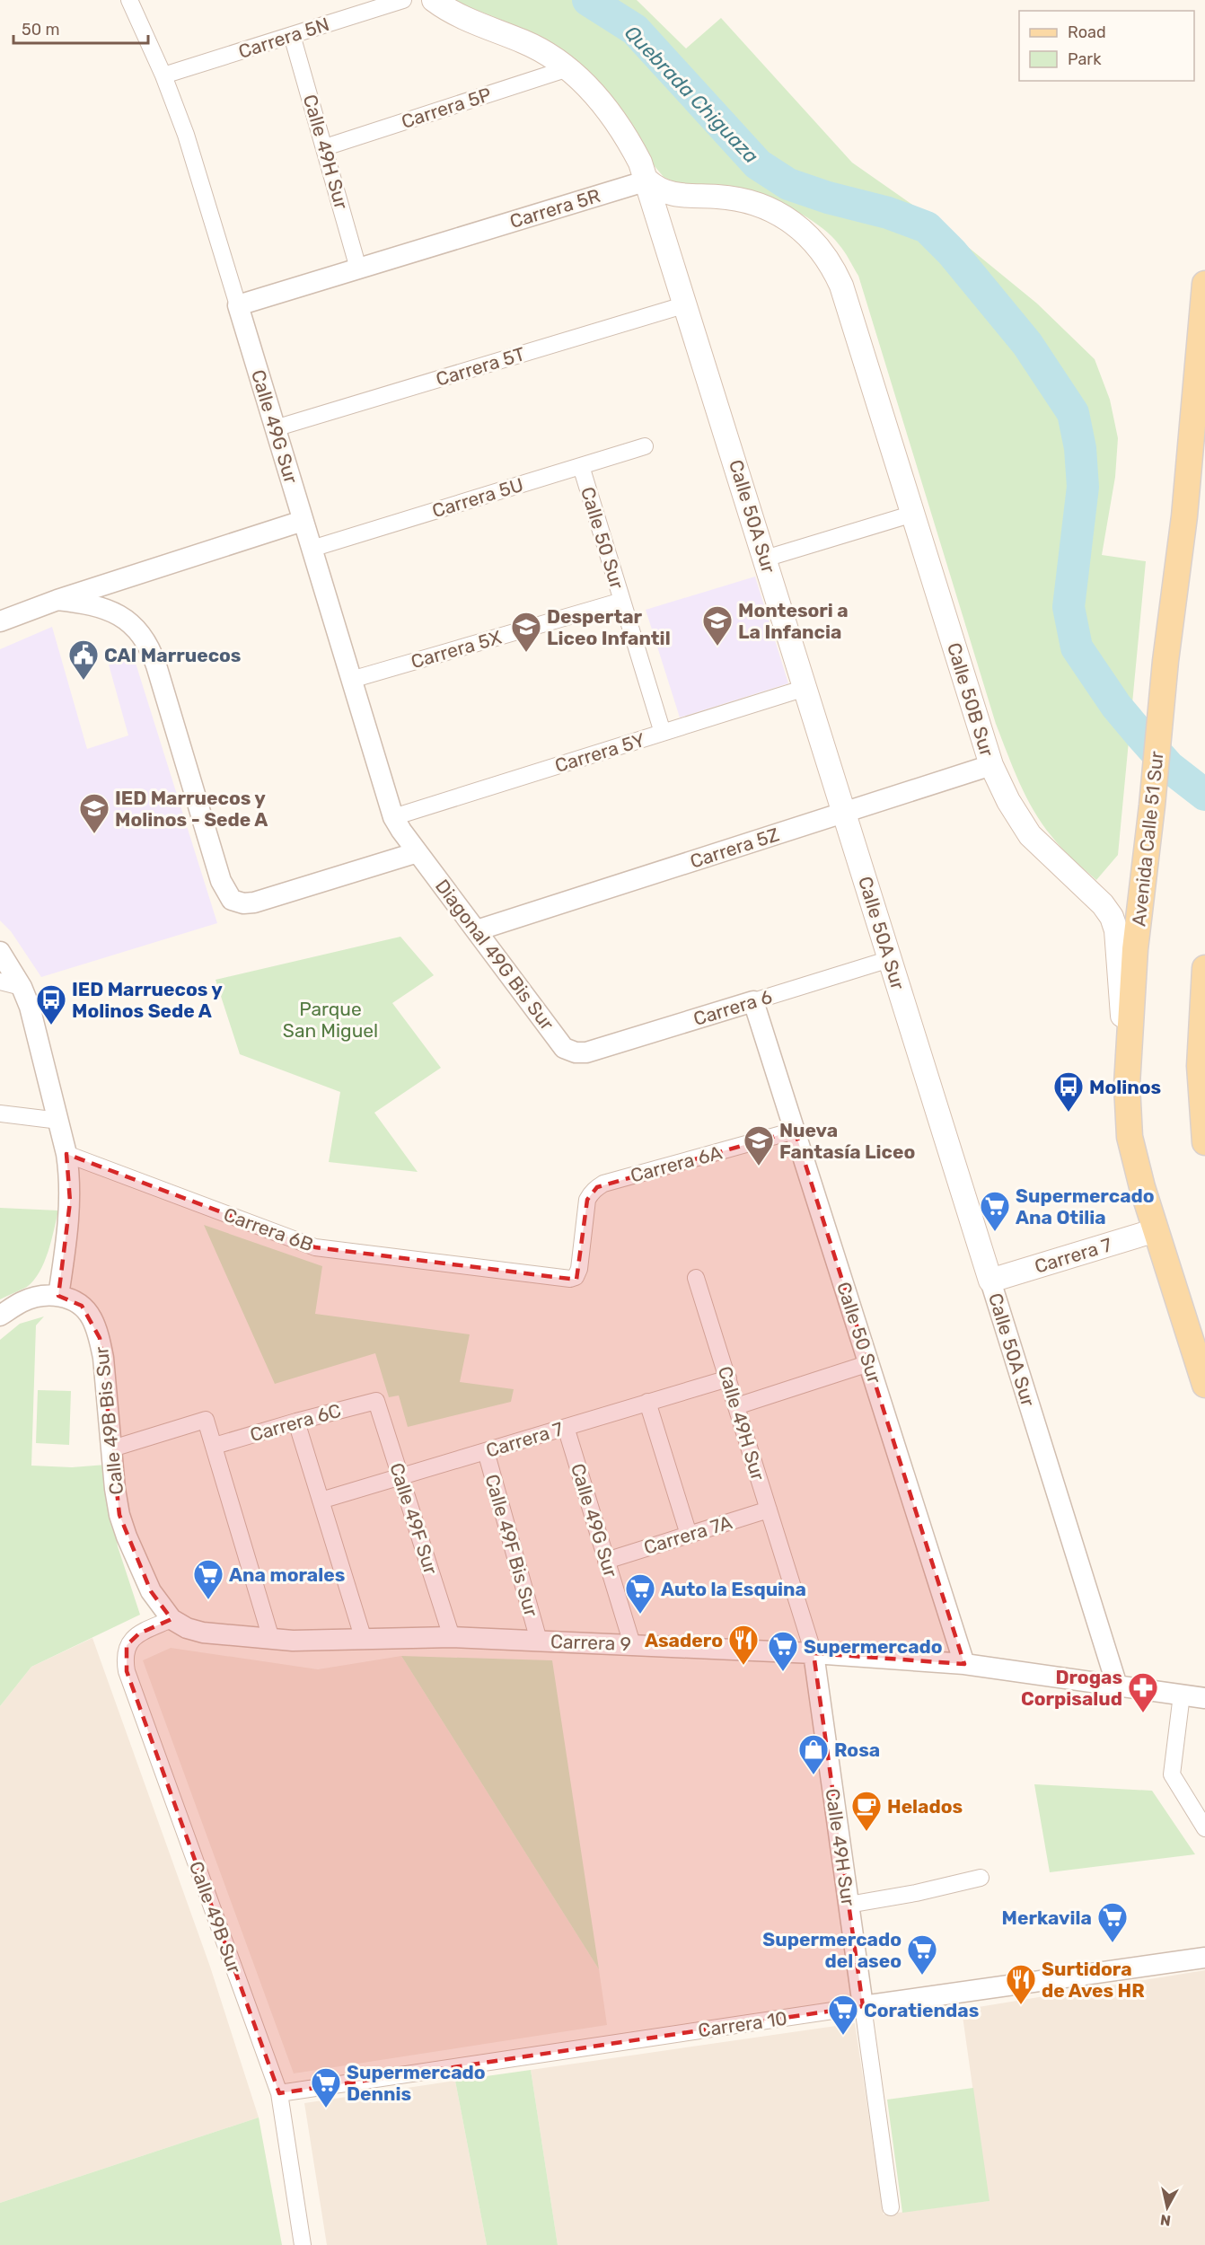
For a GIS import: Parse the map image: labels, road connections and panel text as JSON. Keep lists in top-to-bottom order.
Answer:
{
  "streets": {
    "main road": [
      "Calle 50A Sur",
      "Calle 50B Sur",
      "Avenida Calle 51 Sur",
      "Carrera 7"
    ],
    "street": [
      "Carrera 5N",
      "Carrera 5P",
      "Calle 49H Sur",
      "Carrera 5R",
      "Carrera 5T",
      "Calle 49G Sur",
      "Carrera 5U",
      "Calle 50 Sur",
      "Carrera 5X",
      "Carrera 5Y",
      "Carrera 5Z",
      "Diagonal 49G Bis Sur",
      "Carrera 6",
      "Carrera 6A",
      "Carrera 6B",
      "Calle 49B Bis Sur",
      "Carrera 6C",
      "Calle 49F Sur",
      "Carrera 7A",
      "Calle 49F Bis Sur",
      "Carrera 9",
      "Calle 49B Sur",
      "Carrera 10"
    ]
  },
  "crossings": [
    ["Carrera 5N", "Calle 49H Sur"],
    ["Carrera 5N", "Calle 49G Sur"],
    ["Carrera 5P", "Calle 49H Sur"],
    ["Carrera 5P", "Calle 50A Sur"],
    ["Calle 49H Sur", "Carrera 5R"],
    ["Calle 49H Sur", "Carrera 7"],
    ["Calle 49H Sur", "Carrera 7A"],
    ["Calle 49H Sur", "Carrera 9"],
    ["Calle 49H Sur", "Carrera 10"],
    ["Carrera 5R", "Calle 49G Sur"],
    ["Carrera 5R", "Calle 50A Sur"],
    ["Carrera 5R", "Calle 50B Sur"],
    ["Carrera 5T", "Calle 49G Sur"],
    ["Carrera 5T", "Calle 50A Sur"],
    ["Calle 49G Sur", "Carrera 5U"],
    ["Calle 49G Sur", "Carrera 5X"],
    ["Calle 49G Sur", "Carrera 5Y"],
    ["Calle 49G Sur", "Diagonal 49G Bis Sur"],
    ["Calle 49G Sur", "Carrera 7"],
    ["Calle 49G Sur", "Carrera 7A"],
    ["Calle 49G Sur", "Carrera 9"],
    ["Carrera 5U", "Calle 50 Sur"],
    ["Calle 50A Sur", "Calle 50B Sur"],
    ["Calle 50A Sur", "Carrera 5Y"],
    ["Calle 50A Sur", "Carrera 5Z"],
    ["Calle 50A Sur", "Carrera 6"],
    ["Calle 50A Sur", "Carrera 7"],
    ["Calle 50A Sur", "Carrera 9"],
    ["Calle 50 Sur", "Carrera 5X"],
    ["Calle 50 Sur", "Carrera 5Y"],
    ["Calle 50 Sur", "Carrera 6"],
    ["Calle 50 Sur", "Carrera 6A"],
    ["Calle 50 Sur", "Carrera 9"],
    ["Calle 50B Sur", "Avenida Calle 51 Sur"],
    ["Calle 50B Sur", "Carrera 5Z"],
    ["Avenida Calle 51 Sur", "Carrera 7"],
    ["Carrera 5Z", "Diagonal 49G Bis Sur"],
    ["Diagonal 49G Bis Sur", "Carrera 6"],
    ["Carrera 6A", "Carrera 6B"],
    ["Carrera 7", "Calle 49F Sur"],
    ["Carrera 7", "Calle 49F Bis Sur"],
    ["Calle 49B Bis Sur", "Carrera 9"],
    ["Calle 49B Bis Sur", "Calle 49B Sur"],
    ["Carrera 6C", "Calle 49F Sur"],
    ["Calle 49F Sur", "Carrera 9"],
    ["Calle 49F Bis Sur", "Carrera 9"],
    ["Carrera 9", "Calle 49B Sur"],
    ["Calle 49B Sur", "Carrera 10"]
  ],
  "water": ["Quebrada Chiguaza"],
  "parks": ["Parque San Miguel"],
  "places": {
    "school or university": [
      "Montesori a La Infancia",
      "Despertar Liceo Infantil",
      "IED Marruecos y Molinos - Sede A",
      "Nueva Fantasía Liceo"
    ],
    "public building": ["CAI Marruecos"],
    "bus stop": ["IED Marruecos y Molinos Sede A", "Molinos"],
    "supermarket": [
      "Supermercado Ana Otilia",
      "Ana morales",
      "Auto la Esquina",
      "Supermercado",
      "Merkavila",
      "Supermercado del aseo",
      "Coratiendas",
      "Supermercado Dennis"
    ],
    "restaurant": ["Asadero", "Surtidora de Aves HR"],
    "pharmacy": ["Drogas Corpisalud"],
    "shop": ["Rosa"],
    "cafe": ["Helados"]
  },
  "legend": ["Road", "Park"],
  "scale_bar": "50 m",
  "north": "bottom"
}
